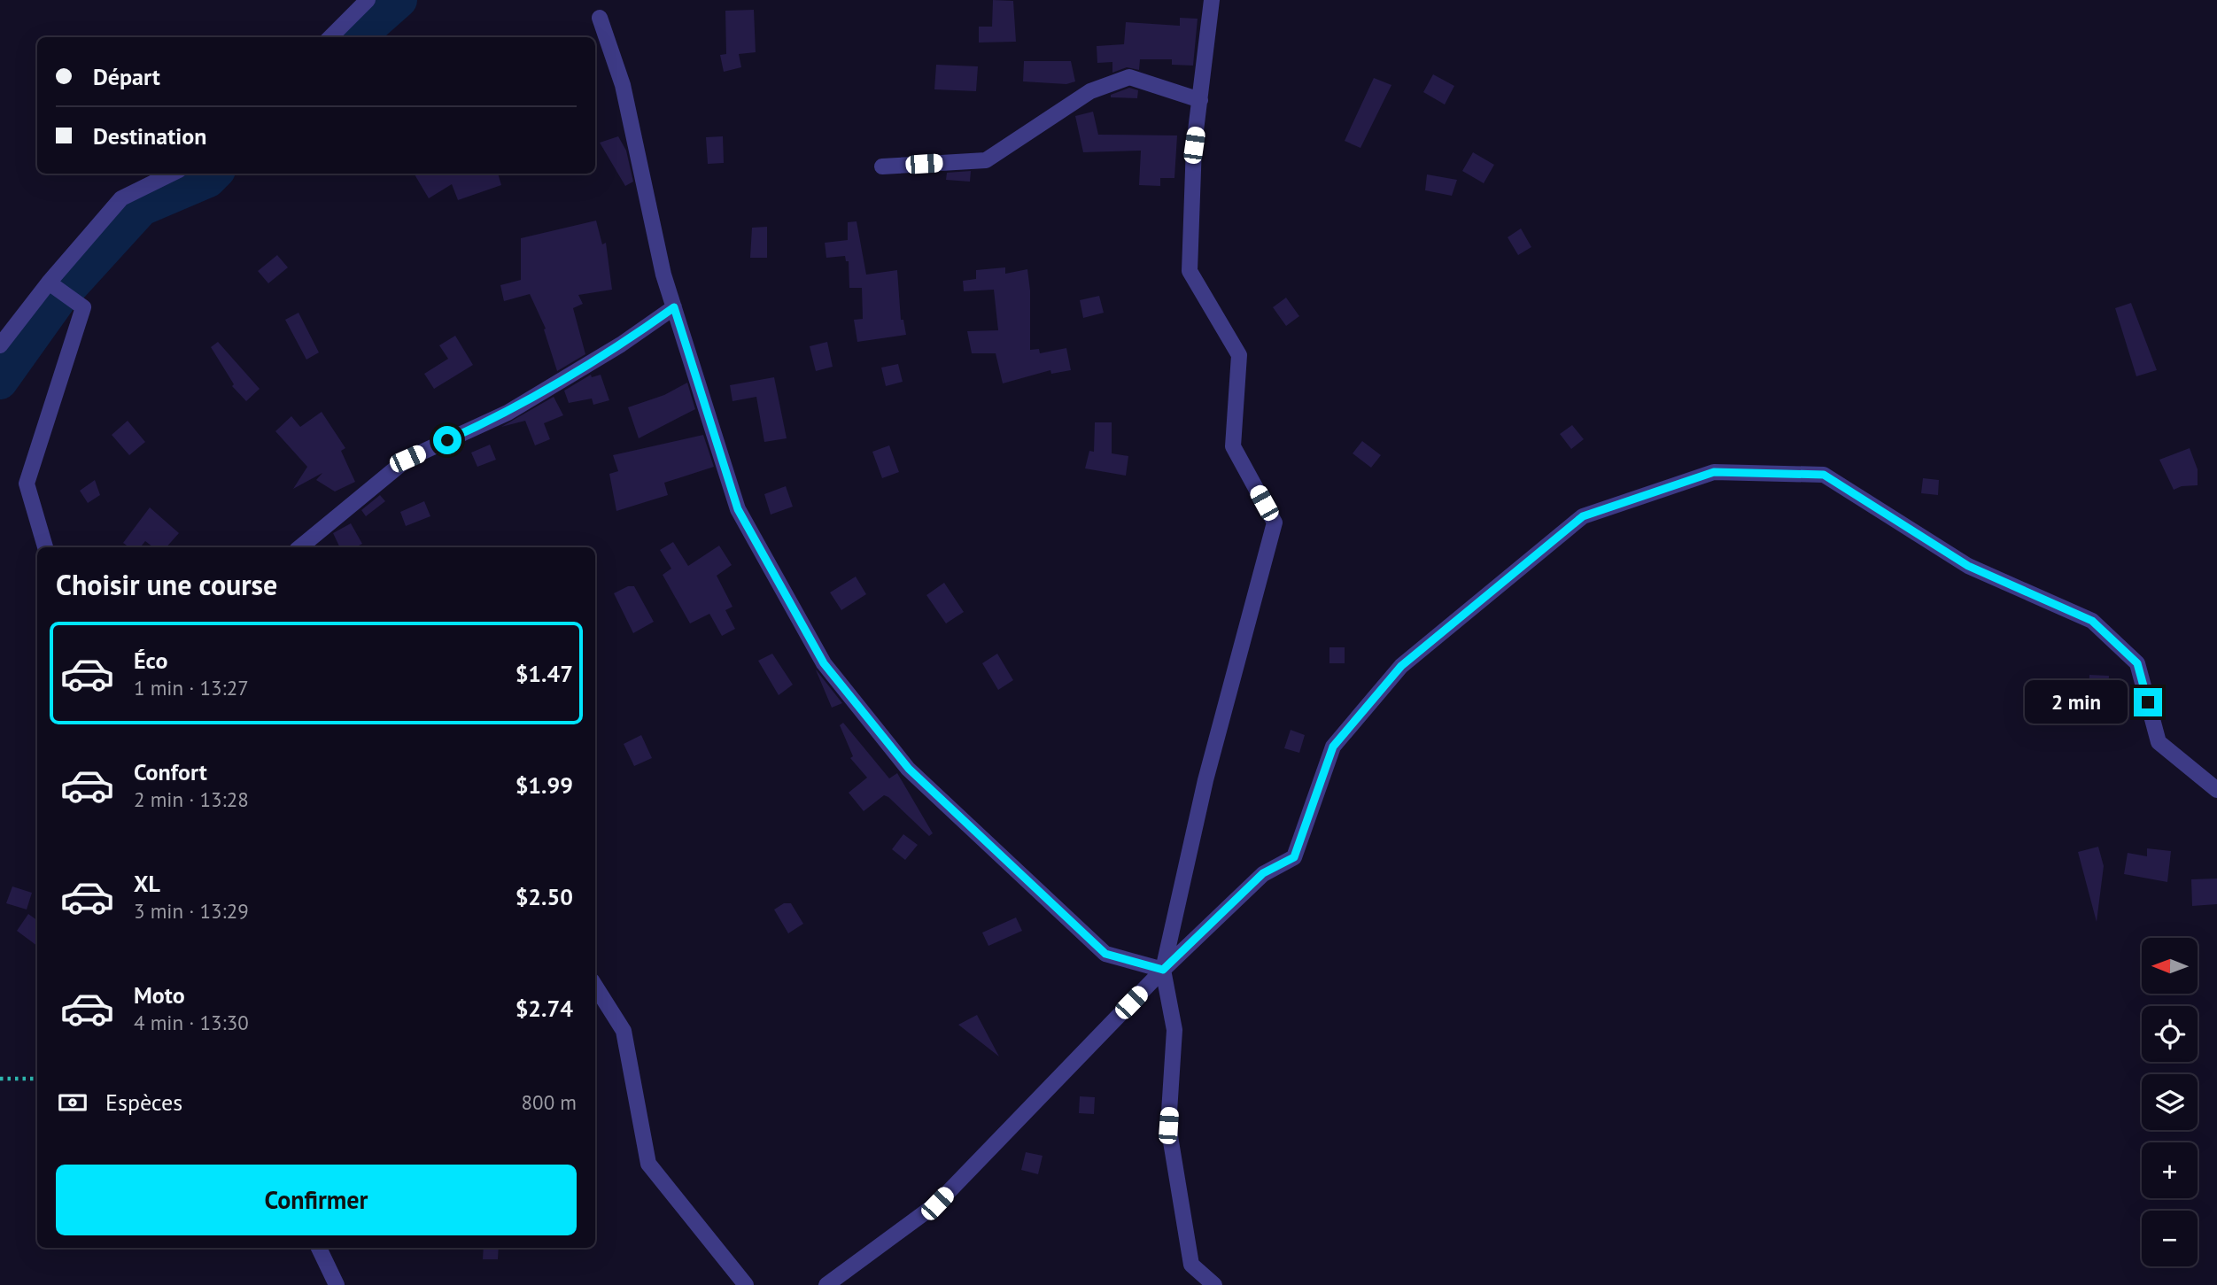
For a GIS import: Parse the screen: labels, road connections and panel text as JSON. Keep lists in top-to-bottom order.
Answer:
{
  "north": "left",
  "page": {
    "banner": ["Départ", "Destination"],
    "heading": "Choisir une course",
    "list": [
      {
        "name": "Éco",
        "note": "1 min · 13:27",
        "value": "$1.47"
      },
      {
        "name": "Confort",
        "note": "2 min · 13:28",
        "value": "$1.99"
      },
      {
        "name": "XL",
        "note": "3 min · 13:29",
        "value": "$2.50"
      },
      {
        "name": "Moto",
        "note": "4 min · 13:30",
        "value": "$2.74"
      }
    ],
    "bubble": "2 min",
    "map_buttons": ["+", "−"],
    "pay": ["Espèces", "800 m"],
    "buttons": "Confirmer"
  }
}
